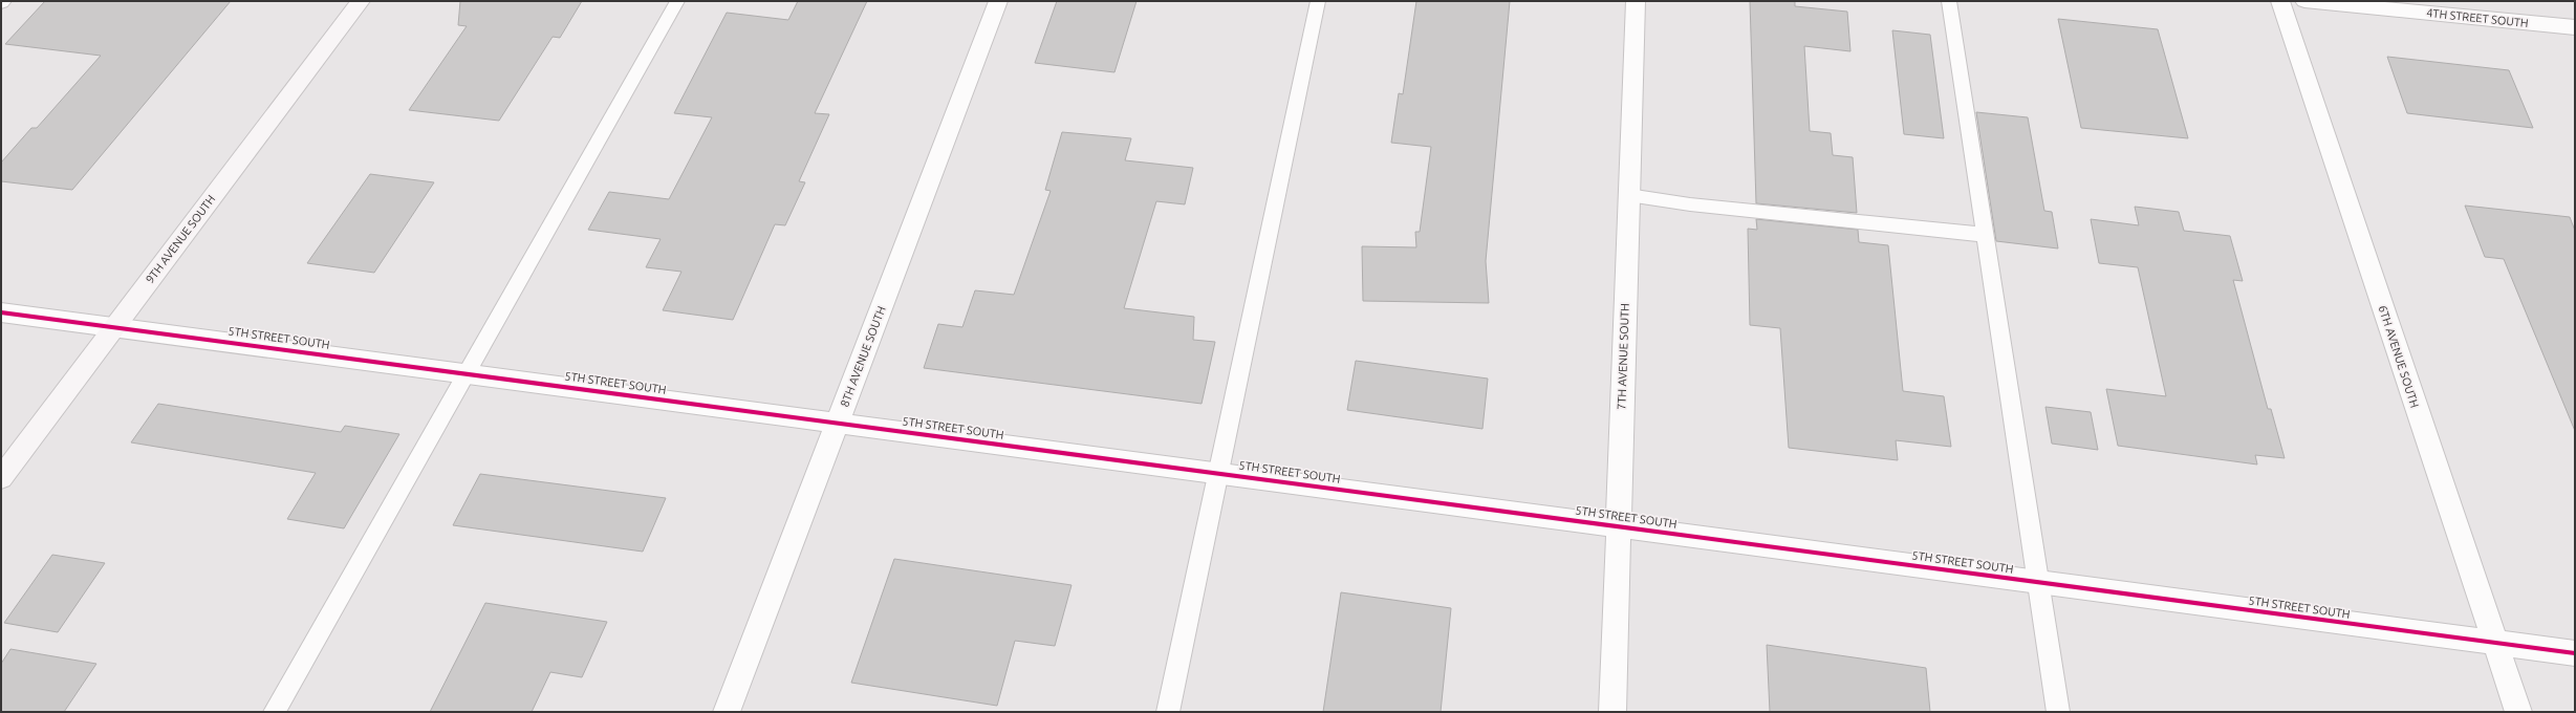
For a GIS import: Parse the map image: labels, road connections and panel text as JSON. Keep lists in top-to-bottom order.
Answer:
{
  "streets": {
    "main road": ["9TH AVENUE SOUTH"],
    "street": [
      "4TH STREET SOUTH",
      "5TH STREET SOUTH",
      "8TH AVENUE SOUTH",
      "7TH AVENUE SOUTH",
      "6TH AVENUE SOUTH"
    ]
  },
  "crossings": [
    ["9TH AVENUE SOUTH", "5TH STREET SOUTH"],
    ["5TH STREET SOUTH", "8TH AVENUE SOUTH"],
    ["5TH STREET SOUTH", "7TH AVENUE SOUTH"],
    ["5TH STREET SOUTH", "6TH AVENUE SOUTH"]
  ]
}
